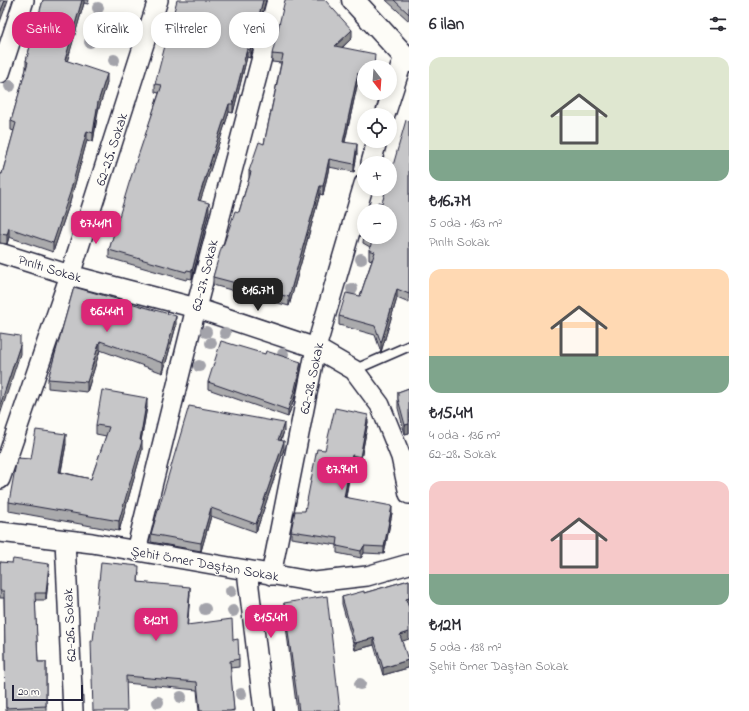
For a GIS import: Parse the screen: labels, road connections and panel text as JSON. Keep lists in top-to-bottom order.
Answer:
{
  "streets": {
    "street": [
      "62-25. Sokak",
      "Pırıltı Sokak",
      "62-27. Sokak",
      "62-28. Sokak",
      "Şehit Ömer Daştan Sokak",
      "62-26. Sokak"
    ]
  },
  "crossings": [
    ["62-25. Sokak", "Pırıltı Sokak"],
    ["Pırıltı Sokak", "62-27. Sokak"],
    ["Pırıltı Sokak", "62-28. Sokak"],
    ["62-27. Sokak", "Şehit Ömer Daştan Sokak"],
    ["62-28. Sokak", "Şehit Ömer Daştan Sokak"],
    ["Şehit Ömer Daştan Sokak", "62-26. Sokak"]
  ],
  "scale_bar": "20 m",
  "north": "bottom",
  "page": {
    "heading": "6 ilan",
    "chip": [
      "Satılık",
      "Kiralık",
      "Filtreler",
      "Yeni"
    ],
    "list": [
      {
        "name": "₺16.7M",
        "note": "5 oda · 163 m² · Pırıltı Sokak"
      },
      {
        "name": "₺15.4M",
        "note": "4 oda · 136 m² · 62-28. Sokak"
      },
      {
        "name": "₺12M",
        "note": "5 oda · 138 m² · Şehit Ömer Daştan Sokak"
      }
    ],
    "map_buttons": ["+", "−"],
    "price": [
      "₺7.41M",
      "₺16.7M",
      "₺6.44M",
      "₺7.94M",
      "₺15.4M",
      "₺12M"
    ],
    "scale": "20 m"
  }
}
